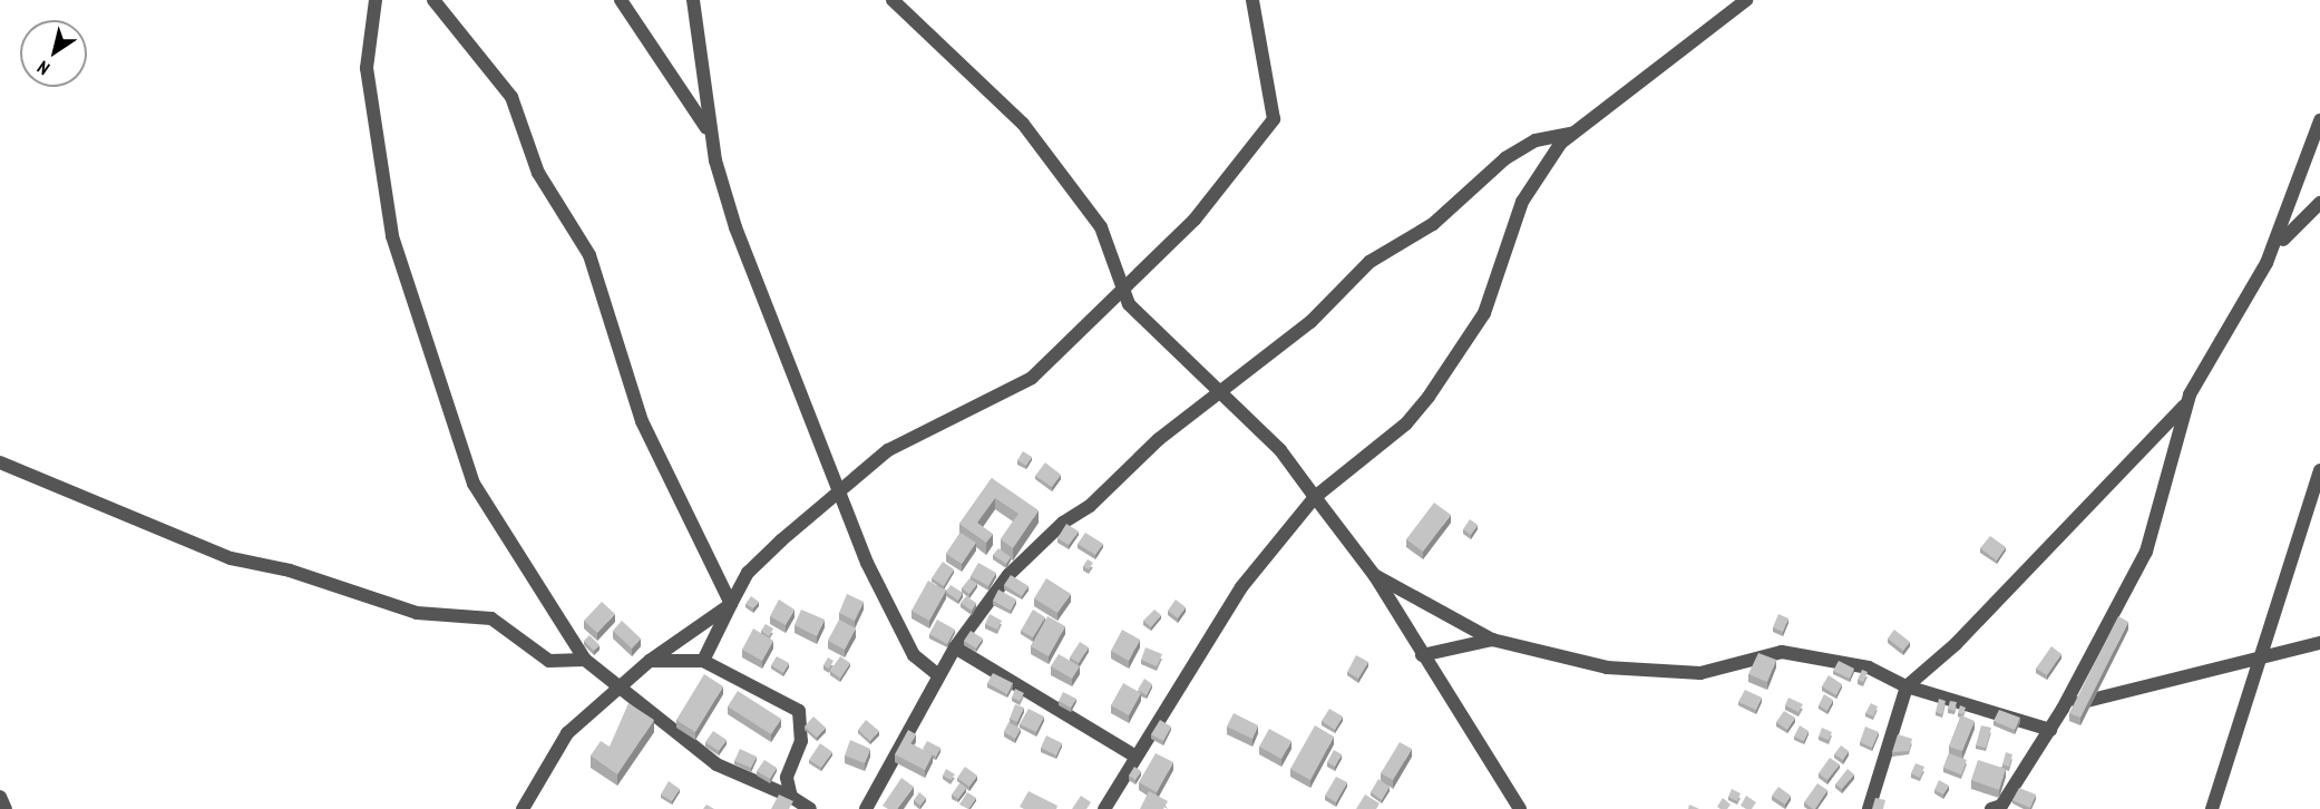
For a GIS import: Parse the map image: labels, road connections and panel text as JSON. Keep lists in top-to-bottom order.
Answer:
{
  "north": "bottom left"
}
